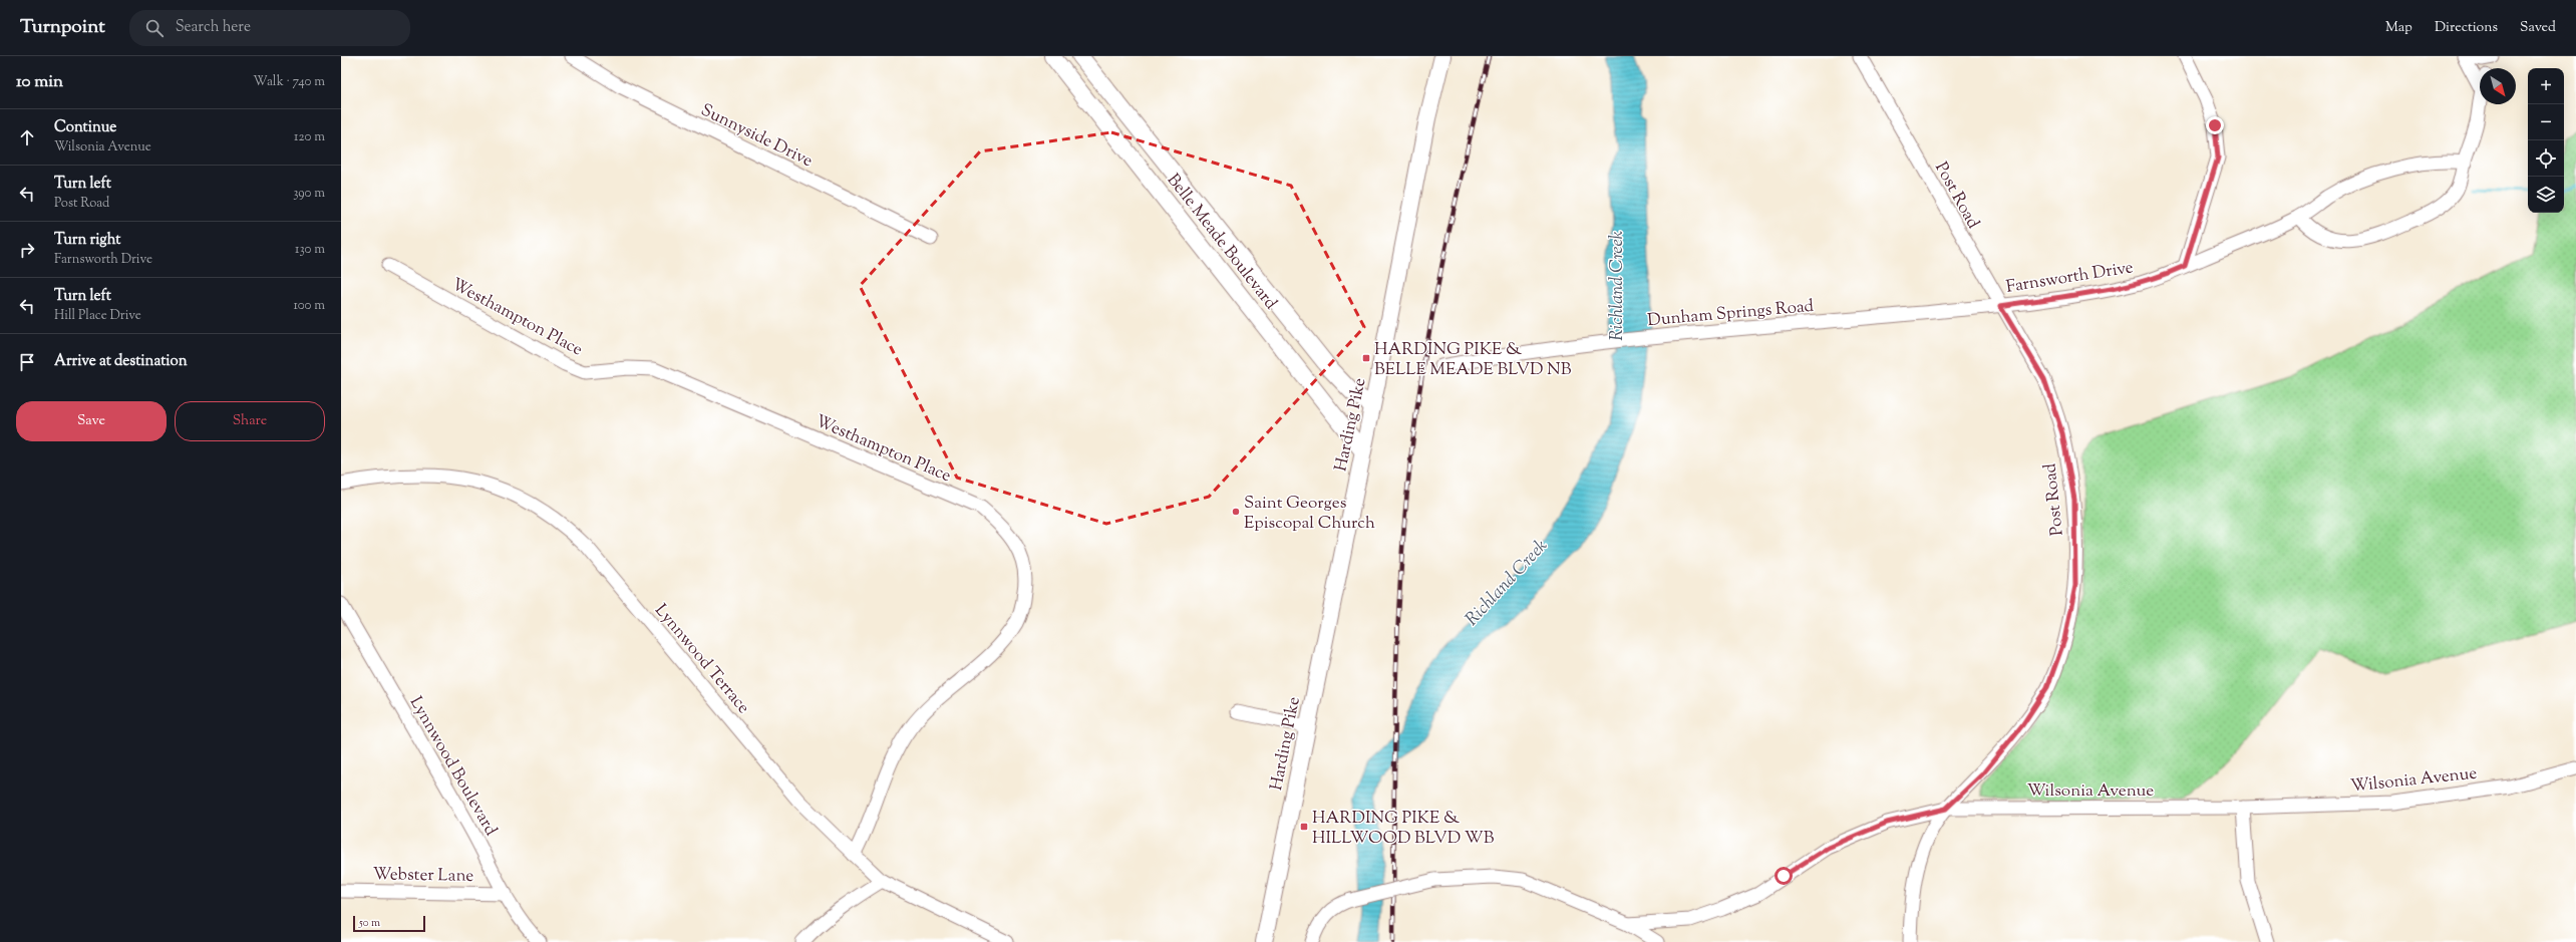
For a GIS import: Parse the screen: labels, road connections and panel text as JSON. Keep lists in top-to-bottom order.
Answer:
{
  "streets": {
    "main road": ["Belle Meade Boulevard", "Harding Pike"],
    "street": [
      "Sunnyside Drive",
      "Post Road",
      "Farnsworth Drive",
      "Dunham Springs Road",
      "Westhampton Place",
      "Lynnwood Terrace",
      "Lynnwood Boulevard",
      "Wilsonia Avenue",
      "Webster Lane"
    ]
  },
  "crossings": [
    ["Post Road", "Farnsworth Drive"],
    ["Post Road", "Dunham Springs Road"],
    ["Post Road", "Wilsonia Avenue"],
    ["Belle Meade Boulevard", "Harding Pike"],
    ["Farnsworth Drive", "Dunham Springs Road"],
    ["Westhampton Place", "Lynnwood Terrace"],
    ["Lynnwood Boulevard", "Webster Lane"]
  ],
  "water": ["Richland Creek"],
  "places": {
    "transit": ["HARDING PIKE & BELLE MEADE BLVD NB", "HARDING PIKE & HILLWOOD BLVD WB"],
    "other": ["Saint Georges Episcopal Church"]
  },
  "scale_bar": "50 m",
  "north": "bottom right",
  "page": {
    "header": "Turnpoint",
    "search": "Search here",
    "nav": ["Map", "Directions", "Saved"],
    "heading": ["10 min", "Walk · 740 m"],
    "map_buttons": ["+", "−"],
    "list": [
      ["Continue", "Wilsonia Avenue", "120 m"],
      ["Turn left", "Post Road", "390 m"],
      ["Turn right", "Farnsworth Drive", "130 m"],
      ["Turn left", "Hill Place Drive", "100 m"],
      "Arrive at destination"
    ],
    "buttons": ["Save", "Share"],
    "scale": "50 m"
  }
}
